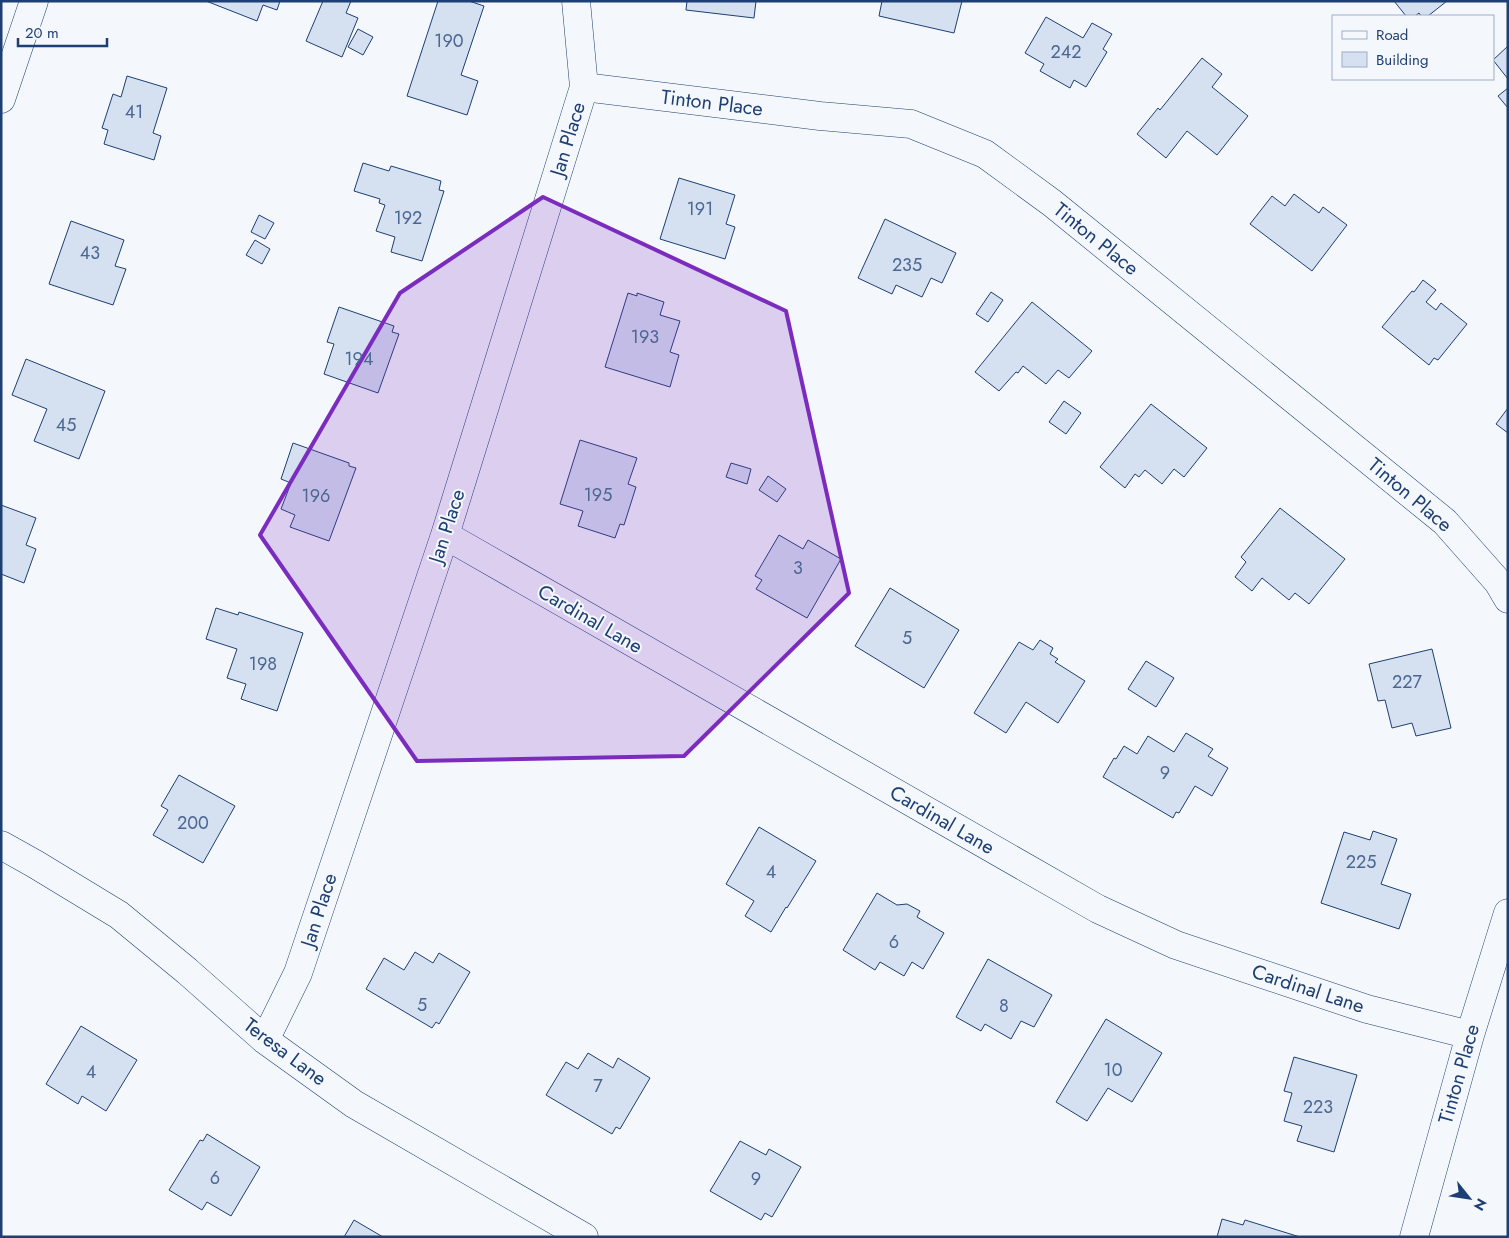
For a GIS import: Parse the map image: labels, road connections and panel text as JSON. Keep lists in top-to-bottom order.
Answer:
{
  "streets": {
    "street": [
      "Tinton Place",
      "Jan Place",
      "Cardinal Lane",
      "Teresa Lane"
    ]
  },
  "crossings": [
    ["Tinton Place", "Jan Place"],
    ["Tinton Place", "Cardinal Lane"],
    ["Jan Place", "Cardinal Lane"],
    ["Jan Place", "Teresa Lane"]
  ],
  "house_numbers": [
    "190",
    "242",
    "41",
    "191",
    "192",
    "43",
    "235",
    "193",
    "194",
    "45",
    "195",
    "196",
    "3",
    "5",
    "198",
    "227",
    "9",
    "200",
    "225",
    "4",
    "6",
    "5",
    "8",
    "10",
    "4",
    "7",
    "223",
    "6",
    "9"
  ],
  "legend": ["Road", "Building"],
  "scale_bar": "20 m",
  "north": "bottom right"
}
